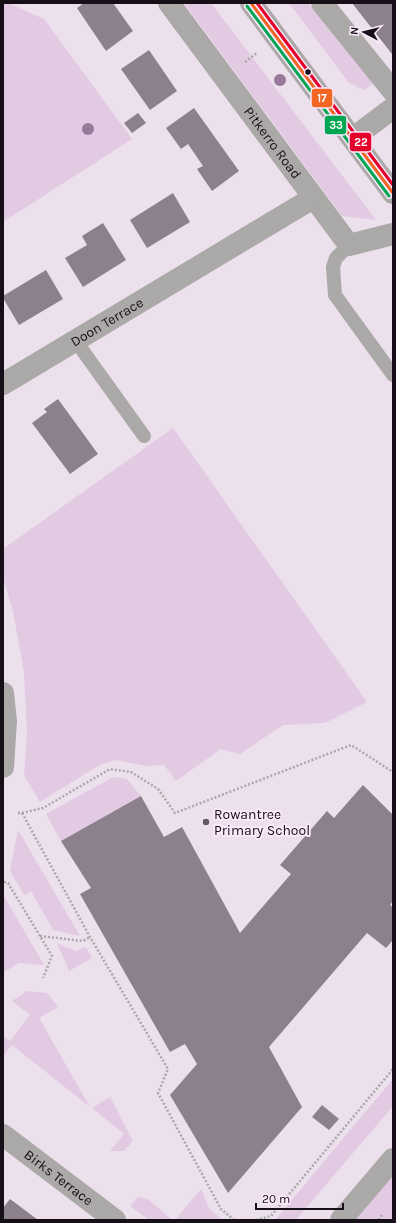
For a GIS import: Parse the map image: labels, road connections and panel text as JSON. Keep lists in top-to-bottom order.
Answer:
{
  "streets": {
    "street": ["Pitkerro Road", "Doon Terrace", "Birks Terrace"]
  },
  "crossings": [
    ["Pitkerro Road", "Doon Terrace"]
  ],
  "places": ["Rowantree Primary School"],
  "lines": ["transit line 17", "transit line 22", "transit line 33"],
  "scale_bar": "20 m",
  "north": "left"
}
